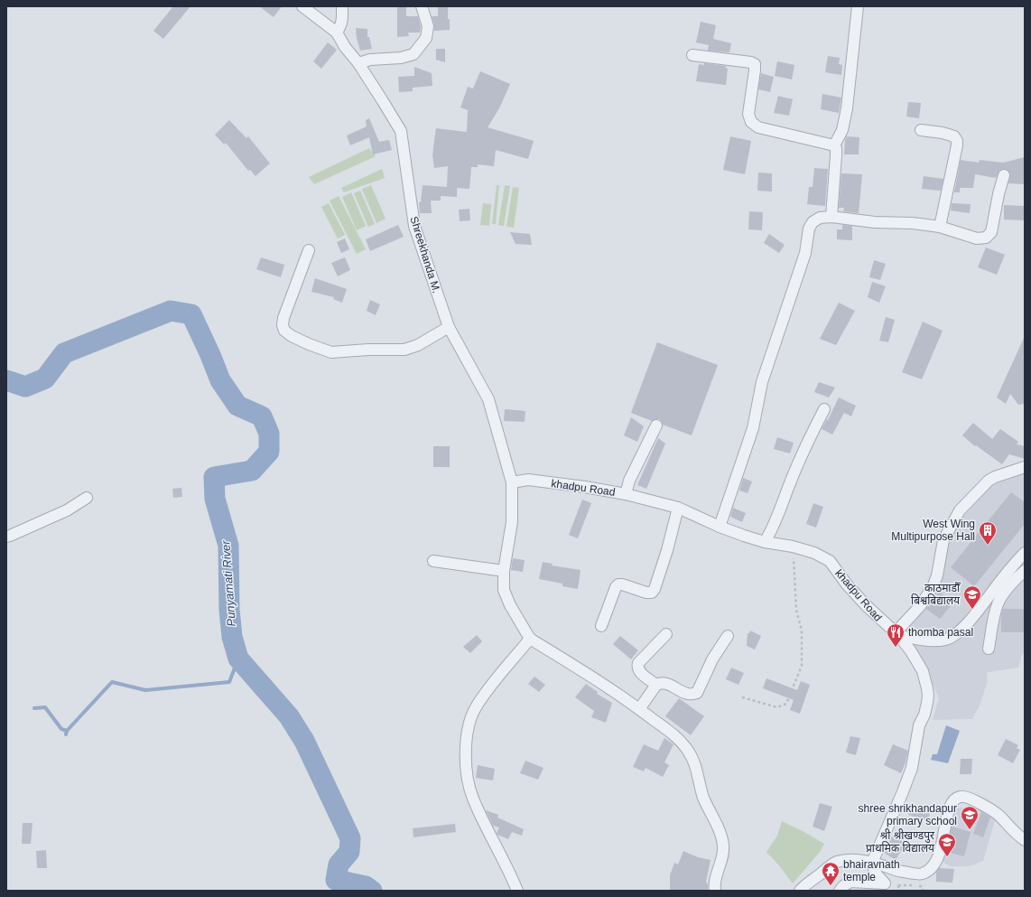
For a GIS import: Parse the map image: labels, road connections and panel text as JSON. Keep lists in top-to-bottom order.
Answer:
{
  "streets": {
    "street": ["Shreekhanda M.", "khadpu Road"]
  },
  "crossings": [
    ["Shreekhanda M.", "khadpu Road"]
  ],
  "water": ["Punyamati River"],
  "places": {
    "building": ["West Wing Multipurpose Hall"],
    "school or university": ["काठमाडौँ बिश्वबिद्यालय", "shree shrikhandapur primary school", "श्री श्रीखण्डपुर प्राथमिक विद्यालय"],
    "restaurant": ["thomba pasal"],
    "temple": ["bhairavnath temple"]
  }
}
